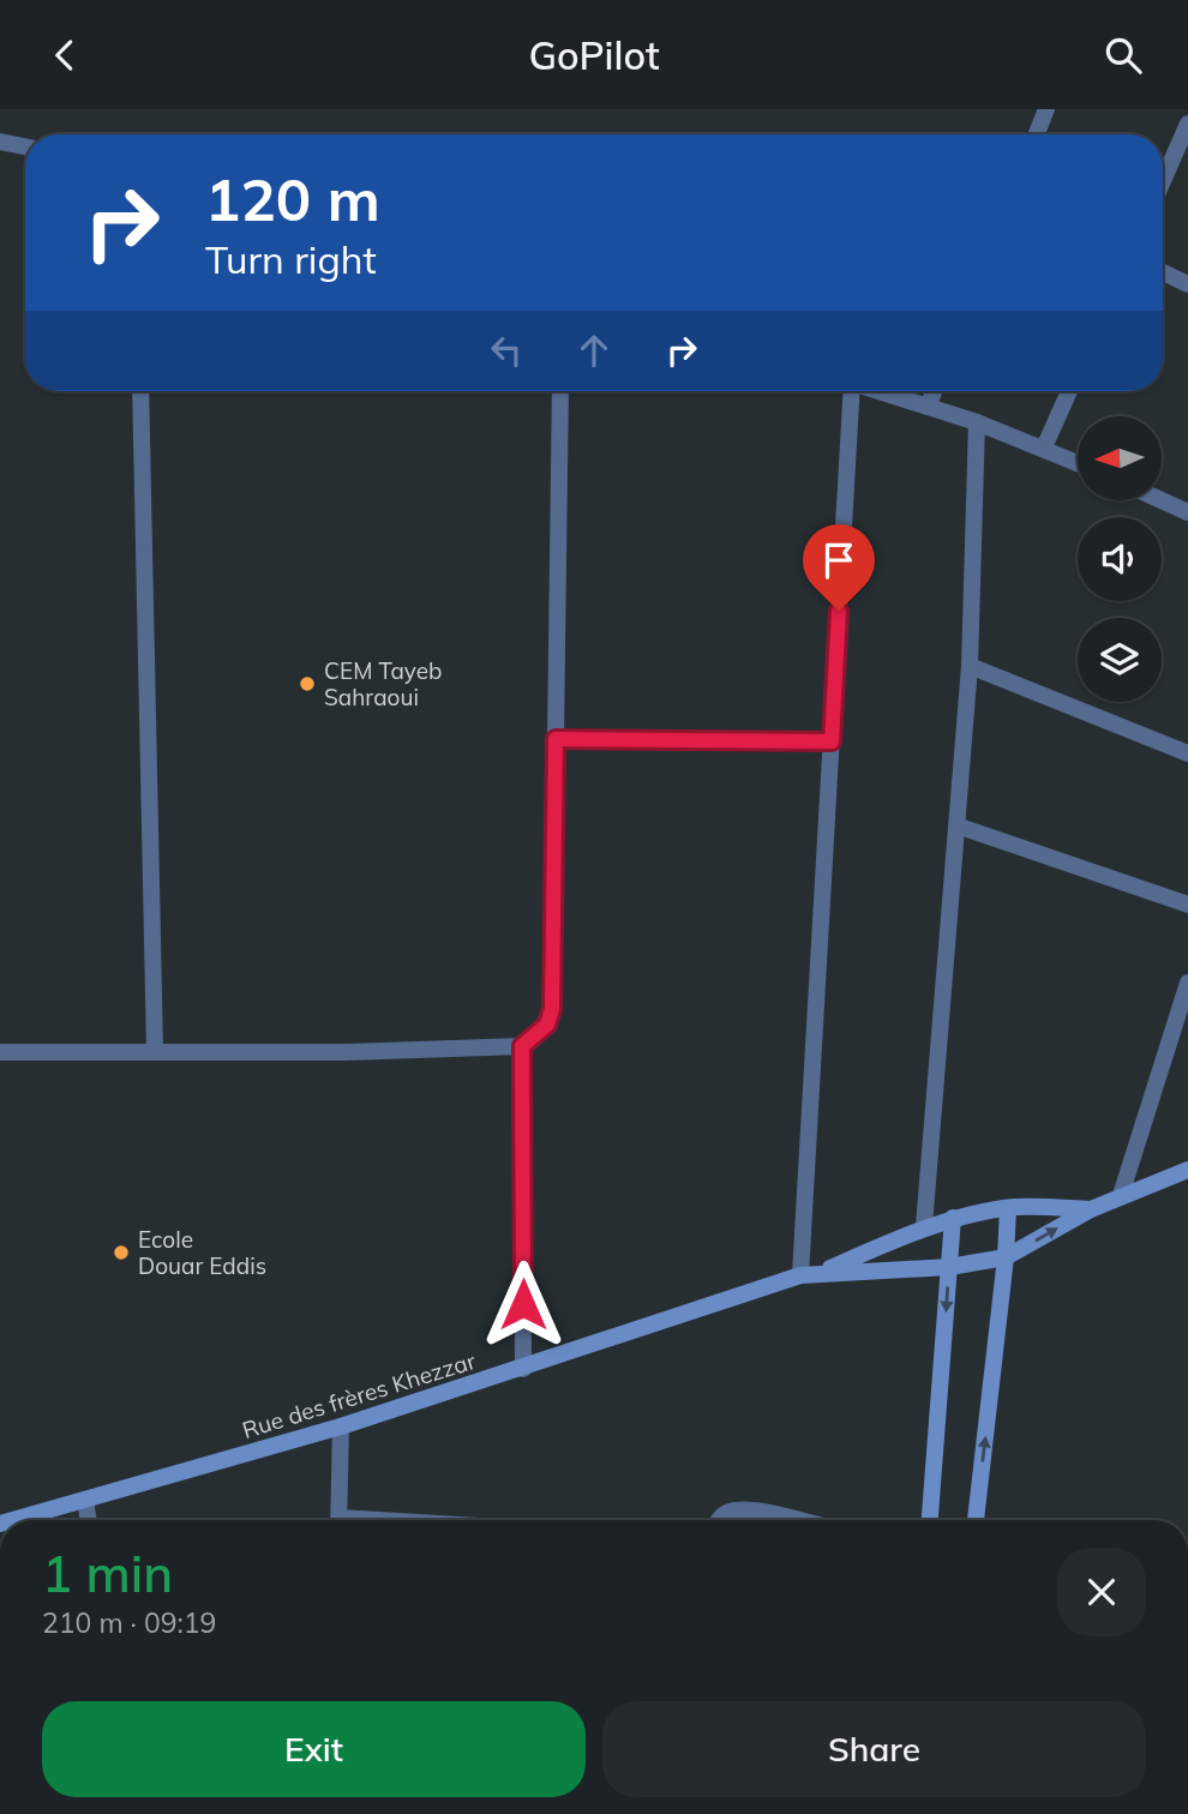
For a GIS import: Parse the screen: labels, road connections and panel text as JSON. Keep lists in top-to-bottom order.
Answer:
{
  "streets": {
    "main road": ["Rue des frères Khezzar"]
  },
  "places": ["CEM Tayeb Sahraoui", "Ecole Douar Eddis"],
  "north": "left",
  "page": {
    "header": "GoPilot",
    "turn": ["120 m", "Turn right"],
    "heading": ["1 min", "210 m · 09:19"],
    "buttons": ["Exit", "Share"]
  }
}
